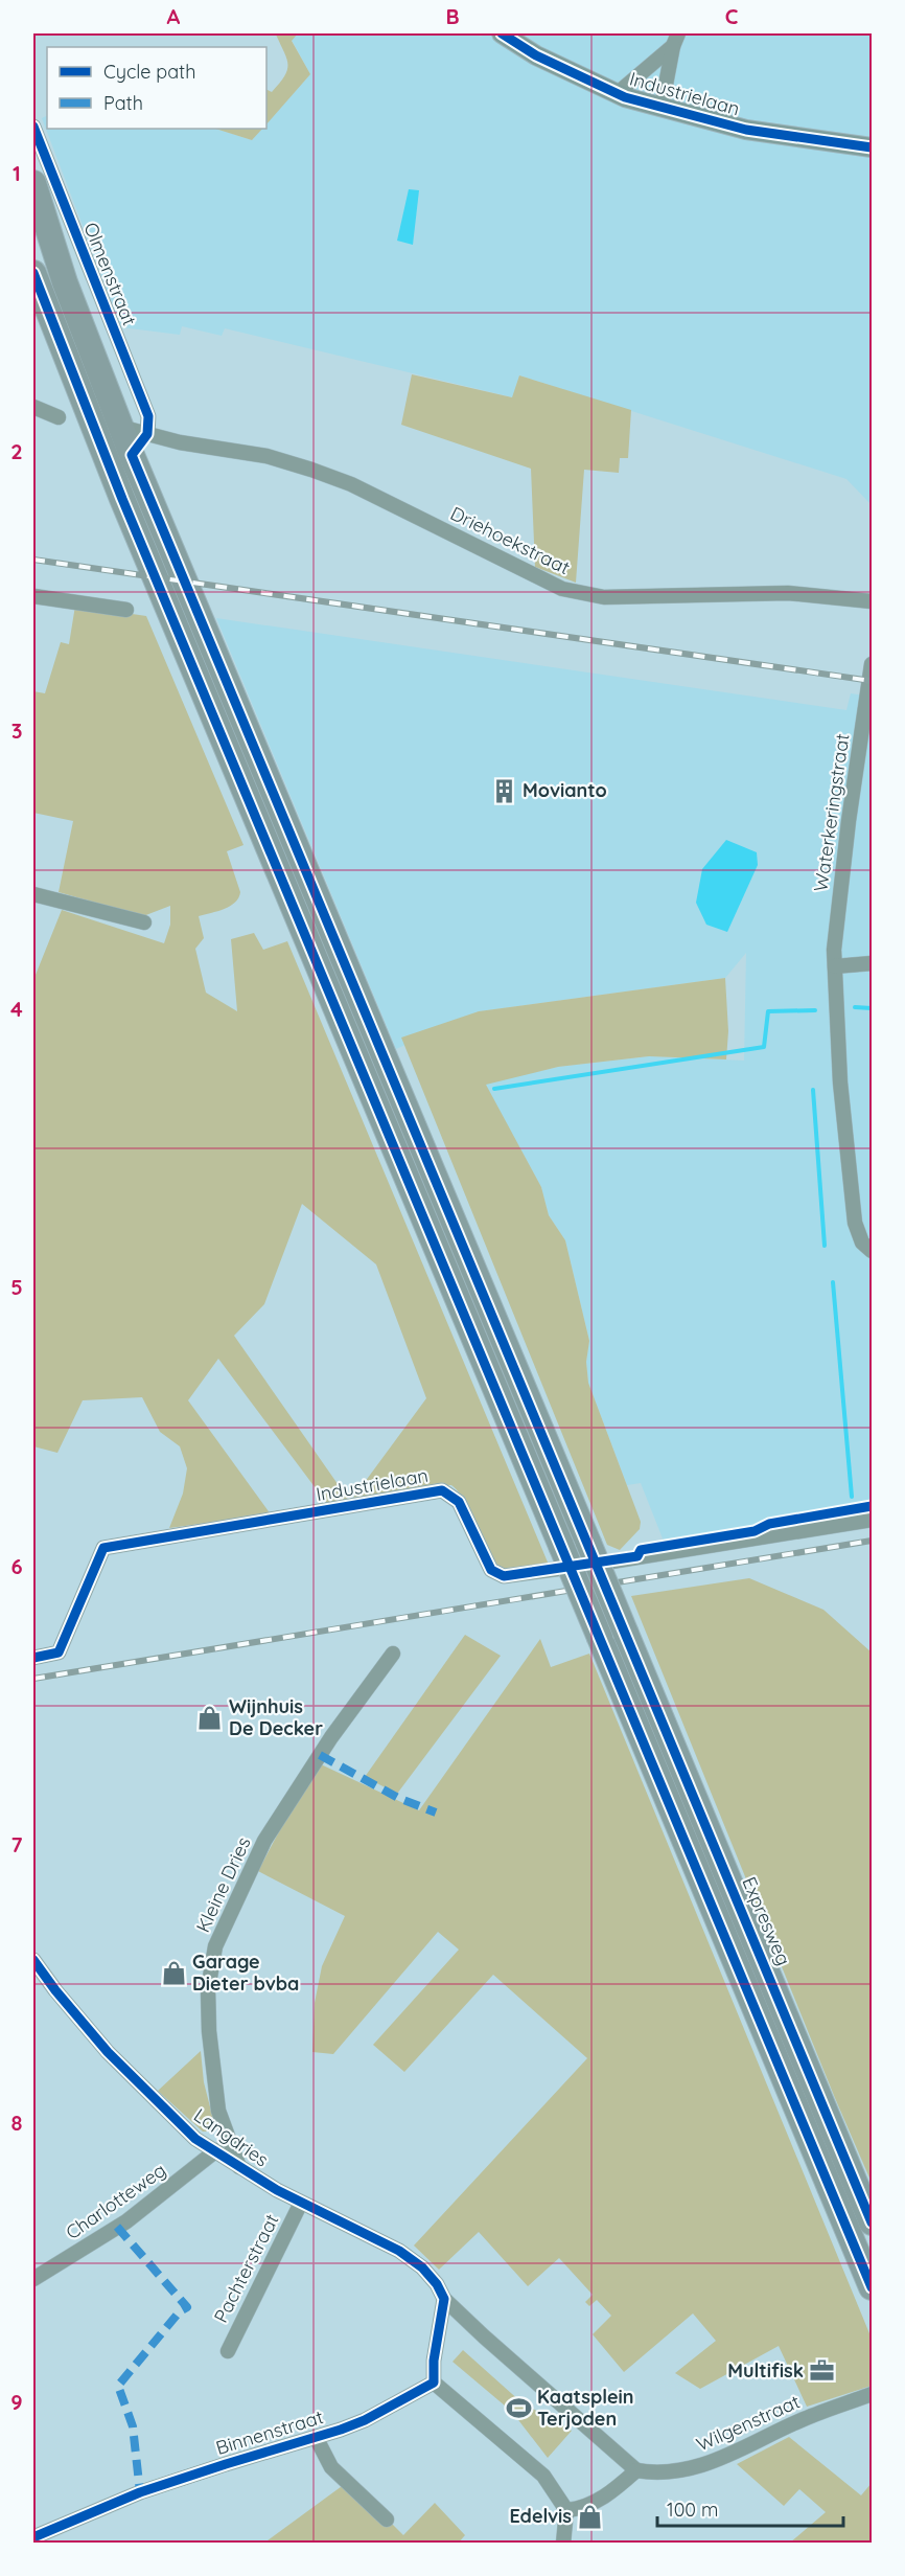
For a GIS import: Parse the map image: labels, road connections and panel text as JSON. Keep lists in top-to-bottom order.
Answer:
{
  "streets": {
    "highway": ["Expresweg"],
    "street": [
      "Industrielaan",
      "Olmenstraat",
      "Driehoekstraat",
      "Waterkeringstraat",
      "Kleine Dries",
      "Langdries",
      "Charlotteweg",
      "Pachterstraat",
      "Wilgenstraat",
      "Binnenstraat"
    ]
  },
  "crossings": [
    ["Olmenstraat", "Driehoekstraat"],
    ["Driehoekstraat", "Expresweg"],
    ["Kleine Dries", "Langdries"],
    ["Langdries", "Charlotteweg"],
    ["Langdries", "Pachterstraat"],
    ["Langdries", "Wilgenstraat"]
  ],
  "places": {
    "building": ["Movianto"],
    "shop": ["Wijnhuis De Decker", "Garage Dieter bvba", "Edelvis"],
    "office": ["Multifisk"],
    "sports": ["Kaatsplein Terjoden"]
  },
  "legend": ["Cycle path", "Path"],
  "scale_bar": "100 m",
  "grid": {
    "columns": ["A", "B", "C"],
    "rows": [
      "1",
      "2",
      "3",
      "4",
      "5",
      "6",
      "7",
      "8",
      "9"
    ]
  }
}
